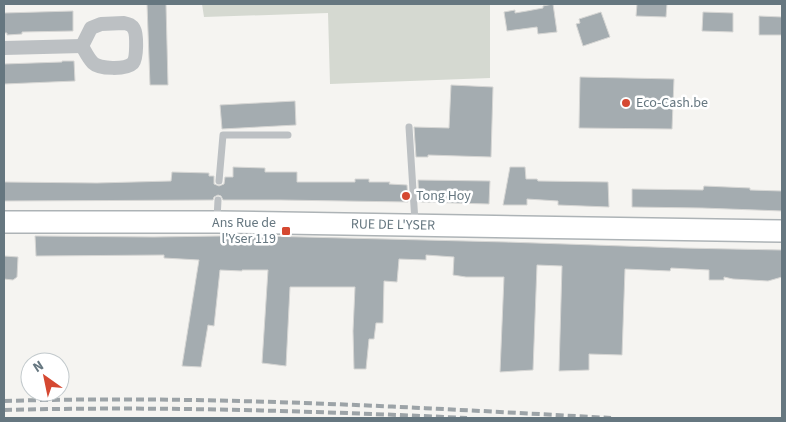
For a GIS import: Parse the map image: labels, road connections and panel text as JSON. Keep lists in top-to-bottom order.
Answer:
{
  "streets": {
    "main road": ["RUE DE L'YSER"]
  },
  "places": {
    "other": ["Eco-Cash.be", "Tong Hoy"],
    "transit": ["Ans Rue de l'Yser 119"]
  },
  "north": "top left"
}
